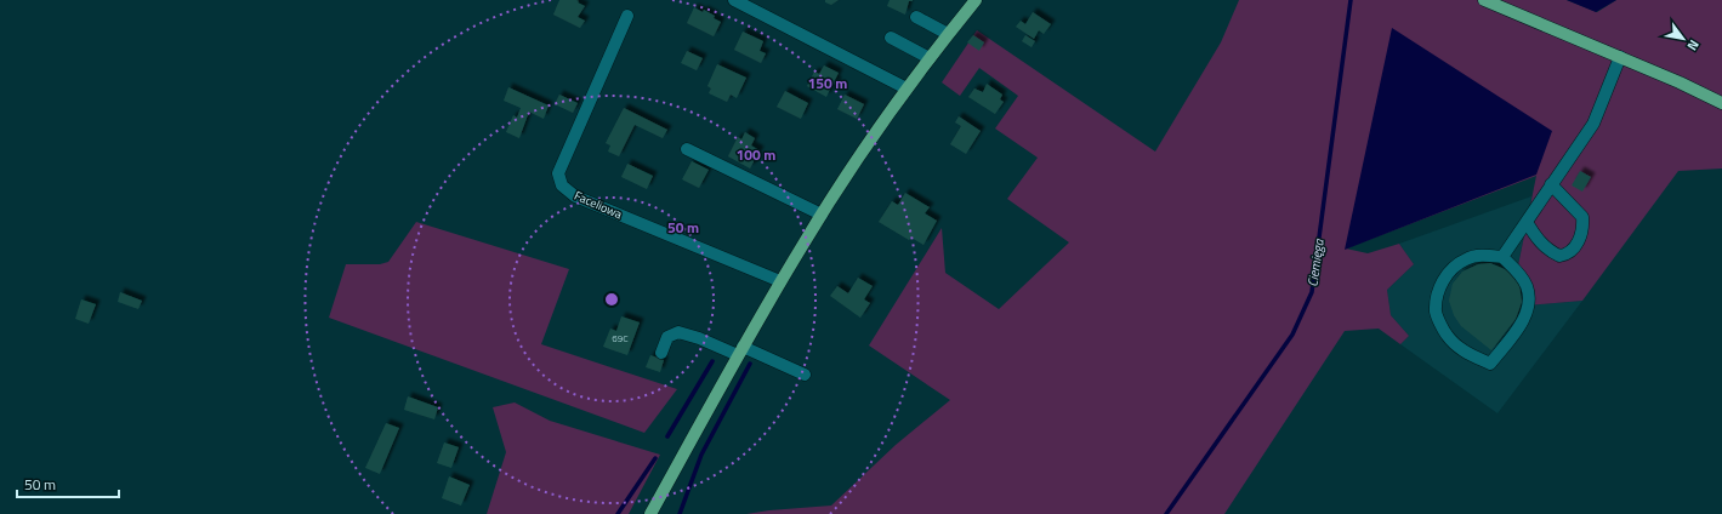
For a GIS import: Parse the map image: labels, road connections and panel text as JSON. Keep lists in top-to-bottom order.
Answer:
{
  "streets": {
    "lane": ["Faceliowa"]
  },
  "water": ["Ciemięga"],
  "house_numbers": ["69C"],
  "scale_bar": "50 m",
  "north": "bottom right",
  "rings": ["150 m", "100 m", "50 m"]
}
